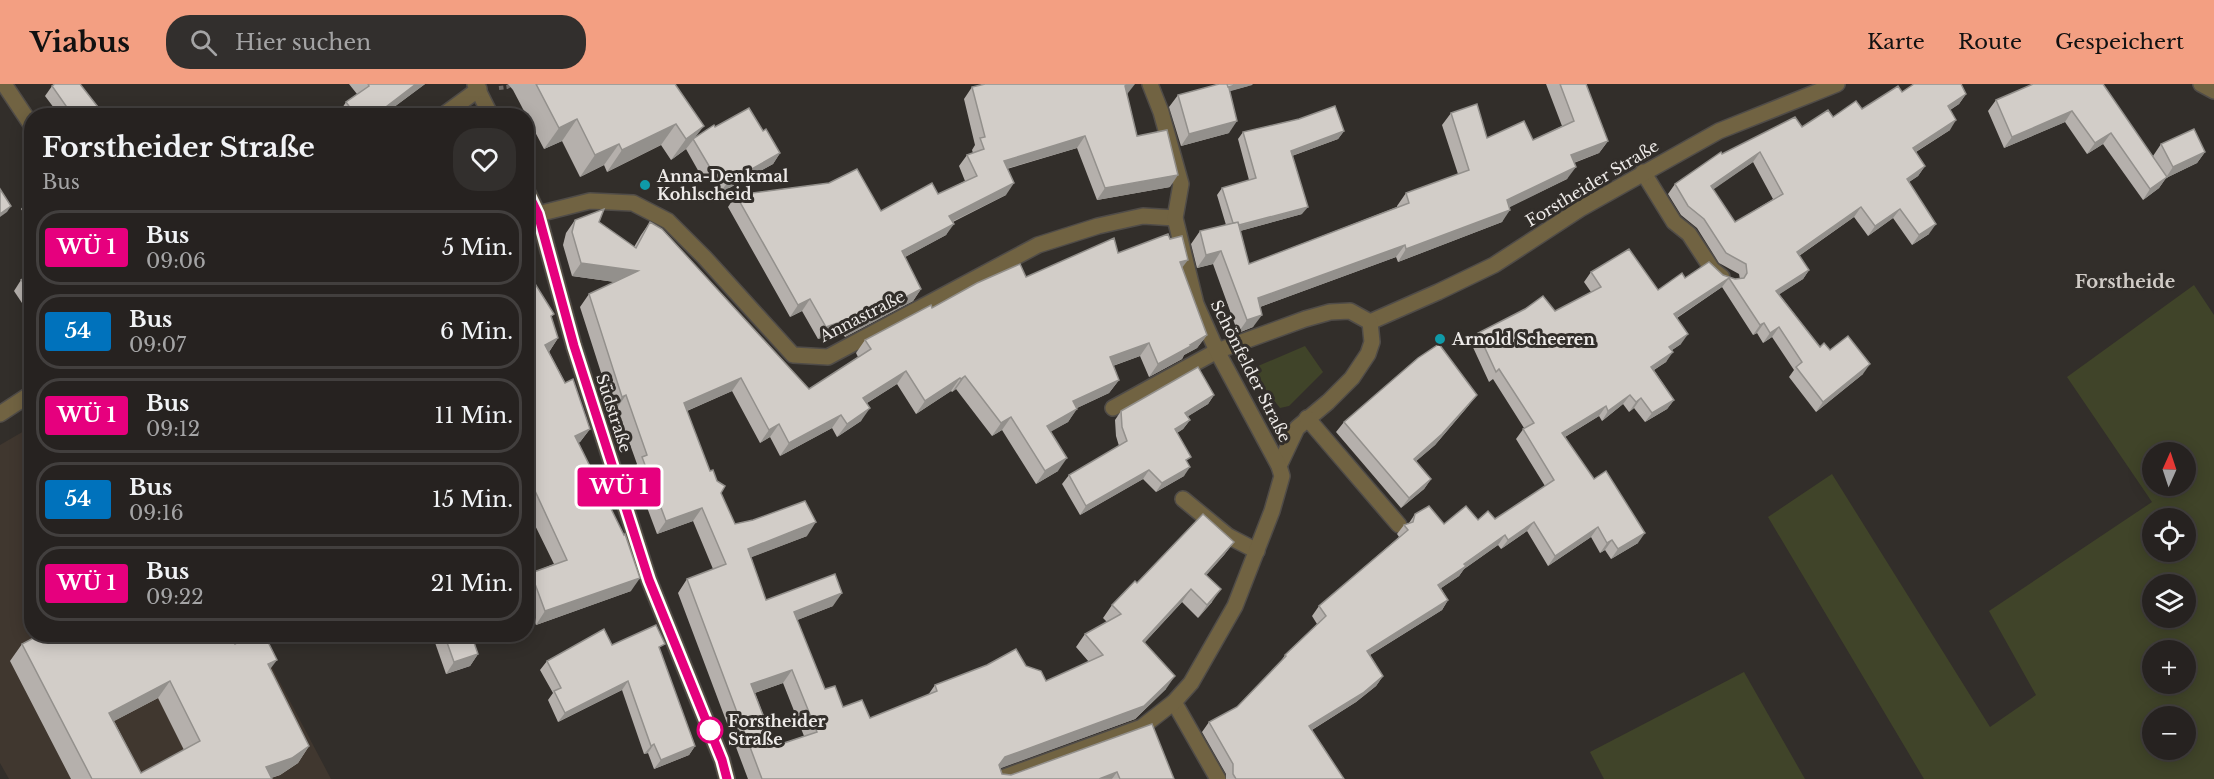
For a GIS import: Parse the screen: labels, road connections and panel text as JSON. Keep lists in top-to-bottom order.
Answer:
{
  "streets": {
    "street": [
      "Forstheider Straße",
      "Annastraße",
      "Schönfelder Straße",
      "Südstraße"
    ]
  },
  "crossings": [
    ["Annastraße", "Schönfelder Straße"],
    ["Annastraße", "Südstraße"]
  ],
  "districts": ["Forstheide"],
  "places": ["Anna-Denkmal Kohlscheid", "Arnold Scheeren", "Forstheider Straße"],
  "north": "top",
  "page": {
    "header": "Viabus",
    "search": "Hier suchen",
    "nav": ["Karte", "Route", "Gespeichert"],
    "on_map": "WÜ 1",
    "heading": ["Forstheider Straße", "Bus"],
    "list": [
      {
        "mark": "WÜ 1",
        "name": "Bus",
        "note": "09:06",
        "value": "5 Min."
      },
      {
        "mark": "54",
        "name": "Bus",
        "note": "09:07",
        "value": "6 Min."
      },
      {
        "mark": "WÜ 1",
        "name": "Bus",
        "note": "09:12",
        "value": "11 Min."
      },
      {
        "mark": "54",
        "name": "Bus",
        "note": "09:16",
        "value": "15 Min."
      },
      {
        "mark": "WÜ 1",
        "name": "Bus",
        "note": "09:22",
        "value": "21 Min."
      }
    ],
    "map_buttons": ["+", "−"]
  }
}
